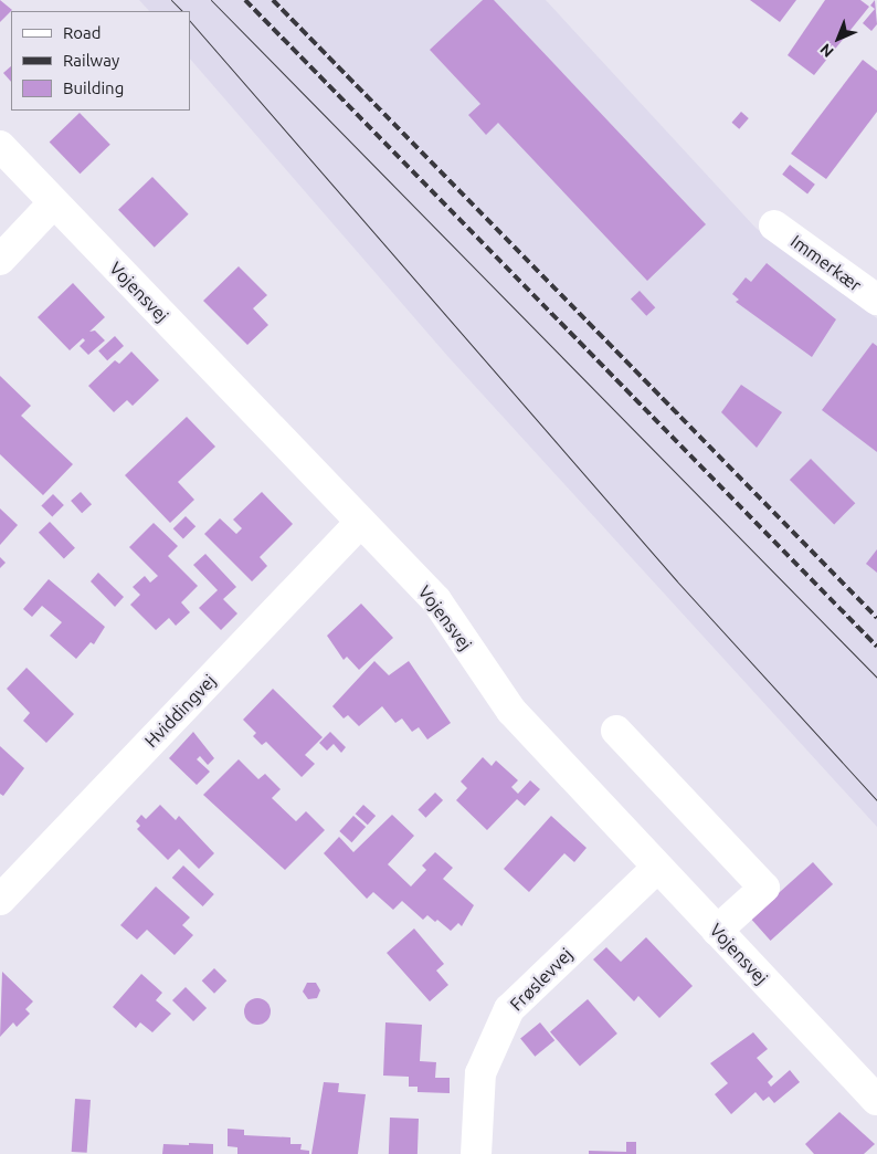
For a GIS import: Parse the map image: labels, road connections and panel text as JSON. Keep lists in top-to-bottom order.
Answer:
{
  "streets": {
    "street": [
      "Immerkær",
      "Vojensvej",
      "Hviddingvej",
      "Frøslevvej"
    ]
  },
  "crossings": [
    ["Vojensvej", "Hviddingvej"],
    ["Vojensvej", "Frøslevvej"]
  ],
  "legend": ["Road", "Railway", "Building"],
  "north": "bottom left"
}
